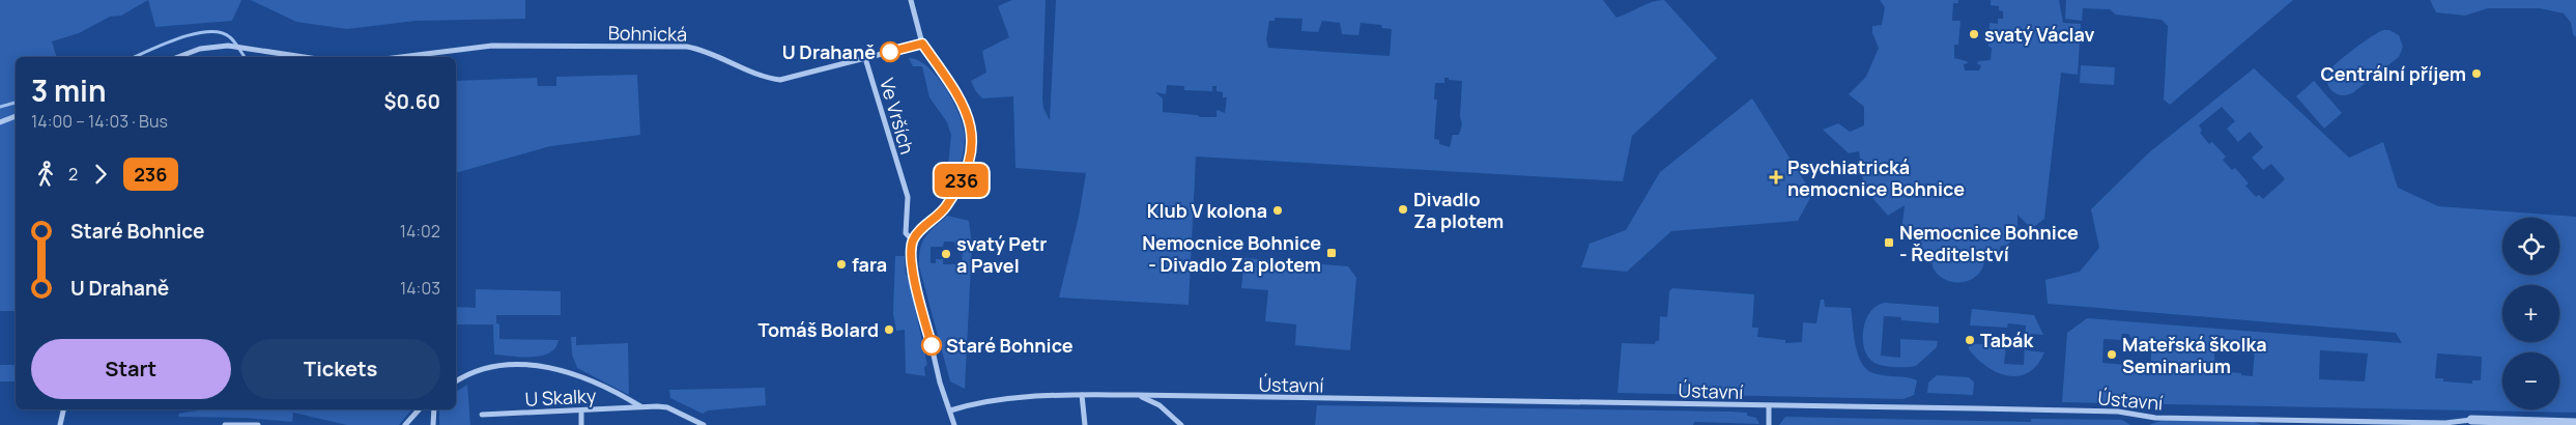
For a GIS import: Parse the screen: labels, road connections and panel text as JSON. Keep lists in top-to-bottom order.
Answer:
{
  "streets": {
    "street": [
      "Bohnická",
      "Ve Vrších",
      "Ústavní",
      "U Skalky"
    ]
  },
  "crossings": [
    ["Bohnická", "Ve Vrších"]
  ],
  "places": {
    "other": [
      "svatý Václav",
      "U Drahaně",
      "Centrální příjem",
      "Divadlo Za plotem",
      "Klub V kolona",
      "svatý Petr a Pavel",
      "fara",
      "Tomáš Bolard",
      "Tabák",
      "Staré Bohnice",
      "Mateřská školka Seminarium"
    ],
    "health": ["Psychiatrická nemocnice Bohnice"],
    "transit": ["Nemocnice Bohnice - Ředitelství", "Nemocnice Bohnice - Divadlo Za plotem"]
  },
  "lines": ["bus line 236"],
  "page": {
    "on_map": "236",
    "heading": ["3 min", "14:00 – 14:03 · Bus", "$0.60"],
    "legs": ["2", "236"],
    "list": [
      {
        "name": "Staré Bohnice",
        "value": "14:02"
      },
      {
        "name": "U Drahaně",
        "value": "14:03"
      }
    ],
    "map_buttons": ["+", "−"],
    "buttons": ["Start", "Tickets"]
  }
}
